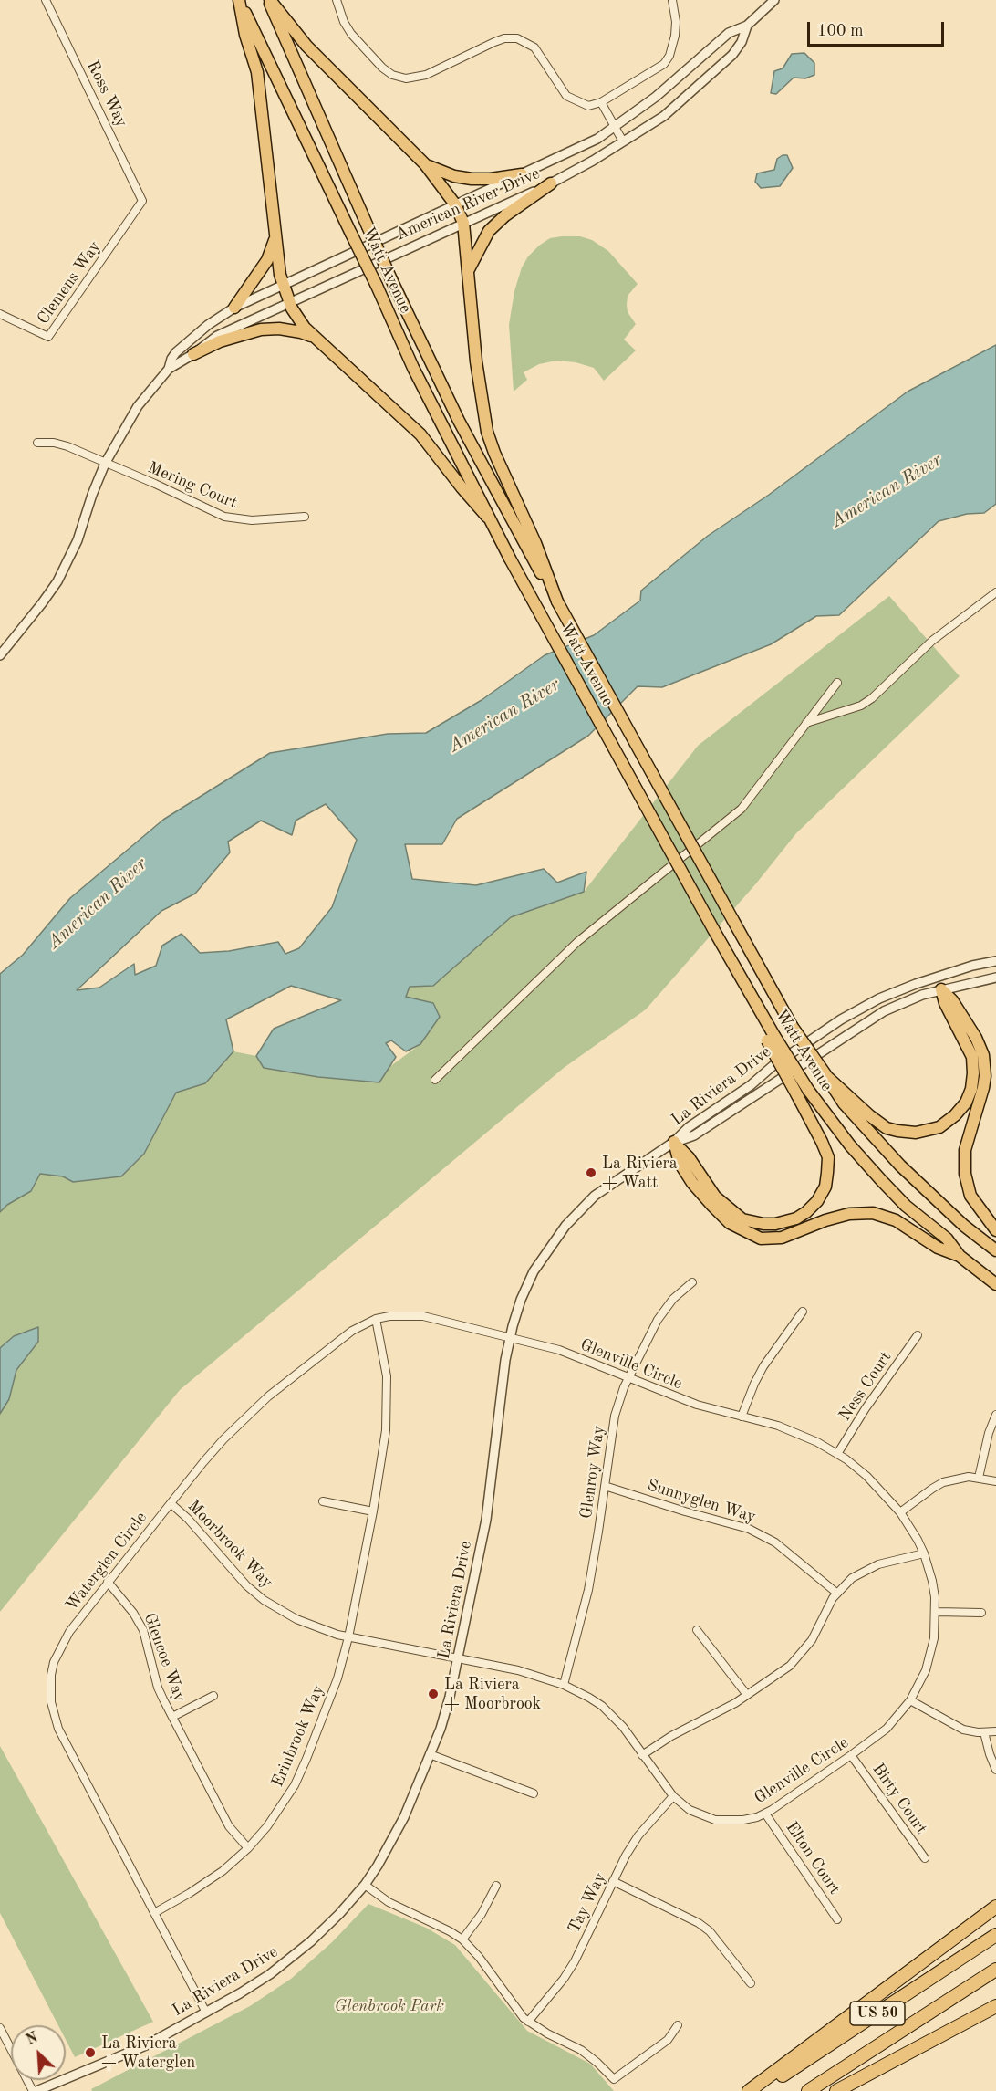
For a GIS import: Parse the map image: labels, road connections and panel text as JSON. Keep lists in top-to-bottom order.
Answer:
{
  "streets": {
    "highway": ["US 50"],
    "main road": ["Watt Avenue"],
    "street": [
      "Ross Way",
      "American River Drive",
      "Clemens Way",
      "Mering Court",
      "La Riviera Drive",
      "Glenville Circle",
      "Ness Court",
      "Glenroy Way",
      "Sunnyglen Way",
      "Moorbrook Way",
      "Waterglen Circle",
      "Glencoe Way",
      "Erinbrook Way",
      "Birty Court",
      "Elton Court",
      "Tay Way"
    ]
  },
  "crossings": [
    ["Ross Way", "Clemens Way"],
    ["American River Drive", "Mering Court"],
    ["La Riviera Drive", "Glenville Circle"],
    ["La Riviera Drive", "Moorbrook Way"],
    ["La Riviera Drive", "Waterglen Circle"],
    ["Glenville Circle", "Ness Court"],
    ["Glenville Circle", "Glenroy Way"],
    ["Glenville Circle", "Moorbrook Way"],
    ["Glenville Circle", "Waterglen Circle"],
    ["Glenville Circle", "Birty Court"],
    ["Glenville Circle", "Elton Court"],
    ["Glenville Circle", "Tay Way"],
    ["Glenroy Way", "Sunnyglen Way"],
    ["Moorbrook Way", "Waterglen Circle"],
    ["Moorbrook Way", "Erinbrook Way"],
    ["Waterglen Circle", "Glencoe Way"],
    ["Waterglen Circle", "Erinbrook Way"],
    ["Glencoe Way", "Erinbrook Way"]
  ],
  "water": ["American River"],
  "parks": ["Glenbrook Park"],
  "places": ["La Riviera + Watt", "La Riviera + Moorbrook", "La Riviera + Waterglen"],
  "scale_bar": "100 m",
  "north": "top left"
}
